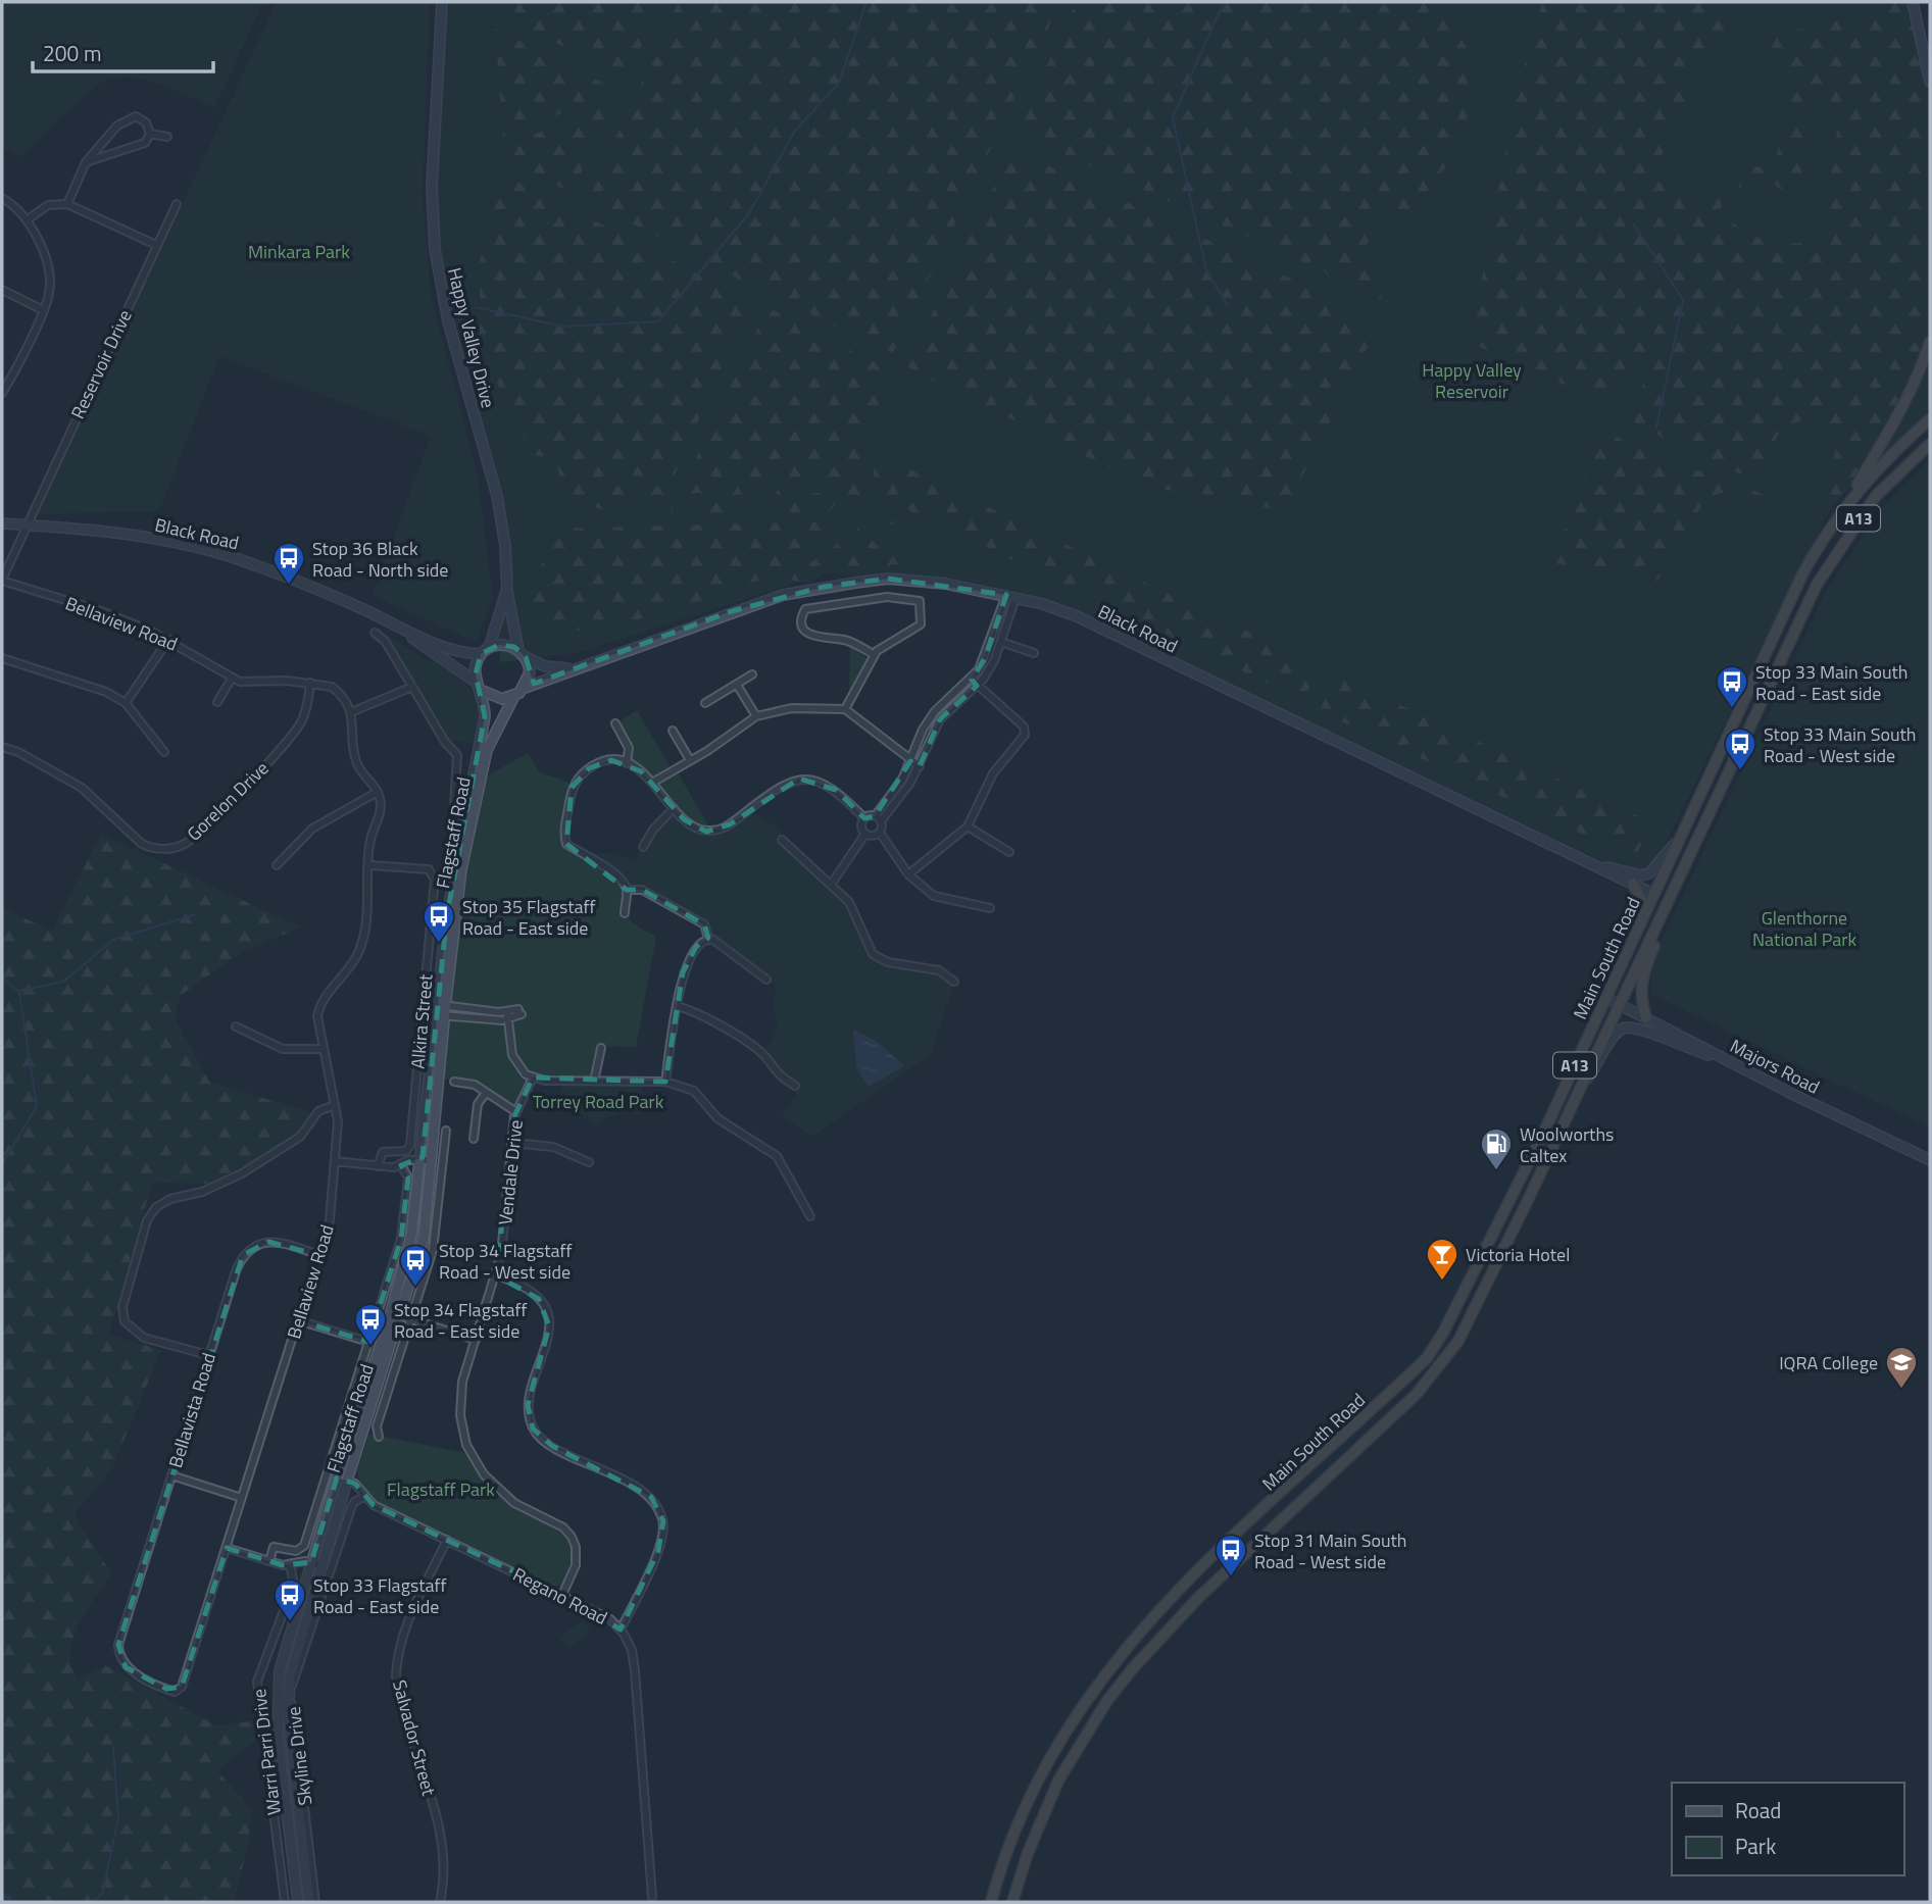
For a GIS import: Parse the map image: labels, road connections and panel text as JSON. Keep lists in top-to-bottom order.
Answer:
{
  "streets": {
    "highway": ["A13", "Main South Road"],
    "main road": [
      "Happy Valley Drive",
      "Black Road",
      "Flagstaff Road",
      "Majors Road"
    ],
    "street": [
      "Reservoir Drive",
      "Bellaview Road",
      "Gorelon Drive",
      "Alkira Street",
      "Vendale Drive",
      "Bellavista Road",
      "Regano Road",
      "Salvador Street",
      "Warri Parri Drive",
      "Skyline Drive"
    ]
  },
  "crossings": [
    ["Happy Valley Drive", "Black Road"],
    ["Happy Valley Drive", "Flagstaff Road"],
    ["Reservoir Drive", "Black Road"],
    ["Reservoir Drive", "Bellaview Road"],
    ["A13", "Black Road"],
    ["A13", "Main South Road"],
    ["A13", "Majors Road"],
    ["Black Road", "Flagstaff Road"],
    ["Black Road", "Main South Road"],
    ["Bellaview Road", "Gorelon Drive"],
    ["Bellaview Road", "Alkira Street"],
    ["Bellaview Road", "Bellavista Road"],
    ["Flagstaff Road", "Regano Road"],
    ["Main South Road", "Majors Road"],
    ["Vendale Drive", "Regano Road"],
    ["Regano Road", "Salvador Street"],
    ["Regano Road", "Skyline Drive"]
  ],
  "parks": [
    "Minkara Park",
    "Happy Valley Reservoir",
    "Glenthorne National Park",
    "Torrey Road Park",
    "Flagstaff Park"
  ],
  "places": {
    "bus stop": [
      "Stop 36 Black Road - North side",
      "Stop 33 Main South Road - East side",
      "Stop 33 Main South Road - West side",
      "Stop 35 Flagstaff Road - East side",
      "Stop 34 Flagstaff Road - West side",
      "Stop 34 Flagstaff Road - East side",
      "Stop 31 Main South Road - West side",
      "Stop 33 Flagstaff Road - East side"
    ],
    "fuel station": ["Woolworths Caltex"],
    "bar": ["Victoria Hotel"],
    "school or university": ["IQRA College"]
  },
  "legend": ["Road", "Park"],
  "scale_bar": "200 m"
}
